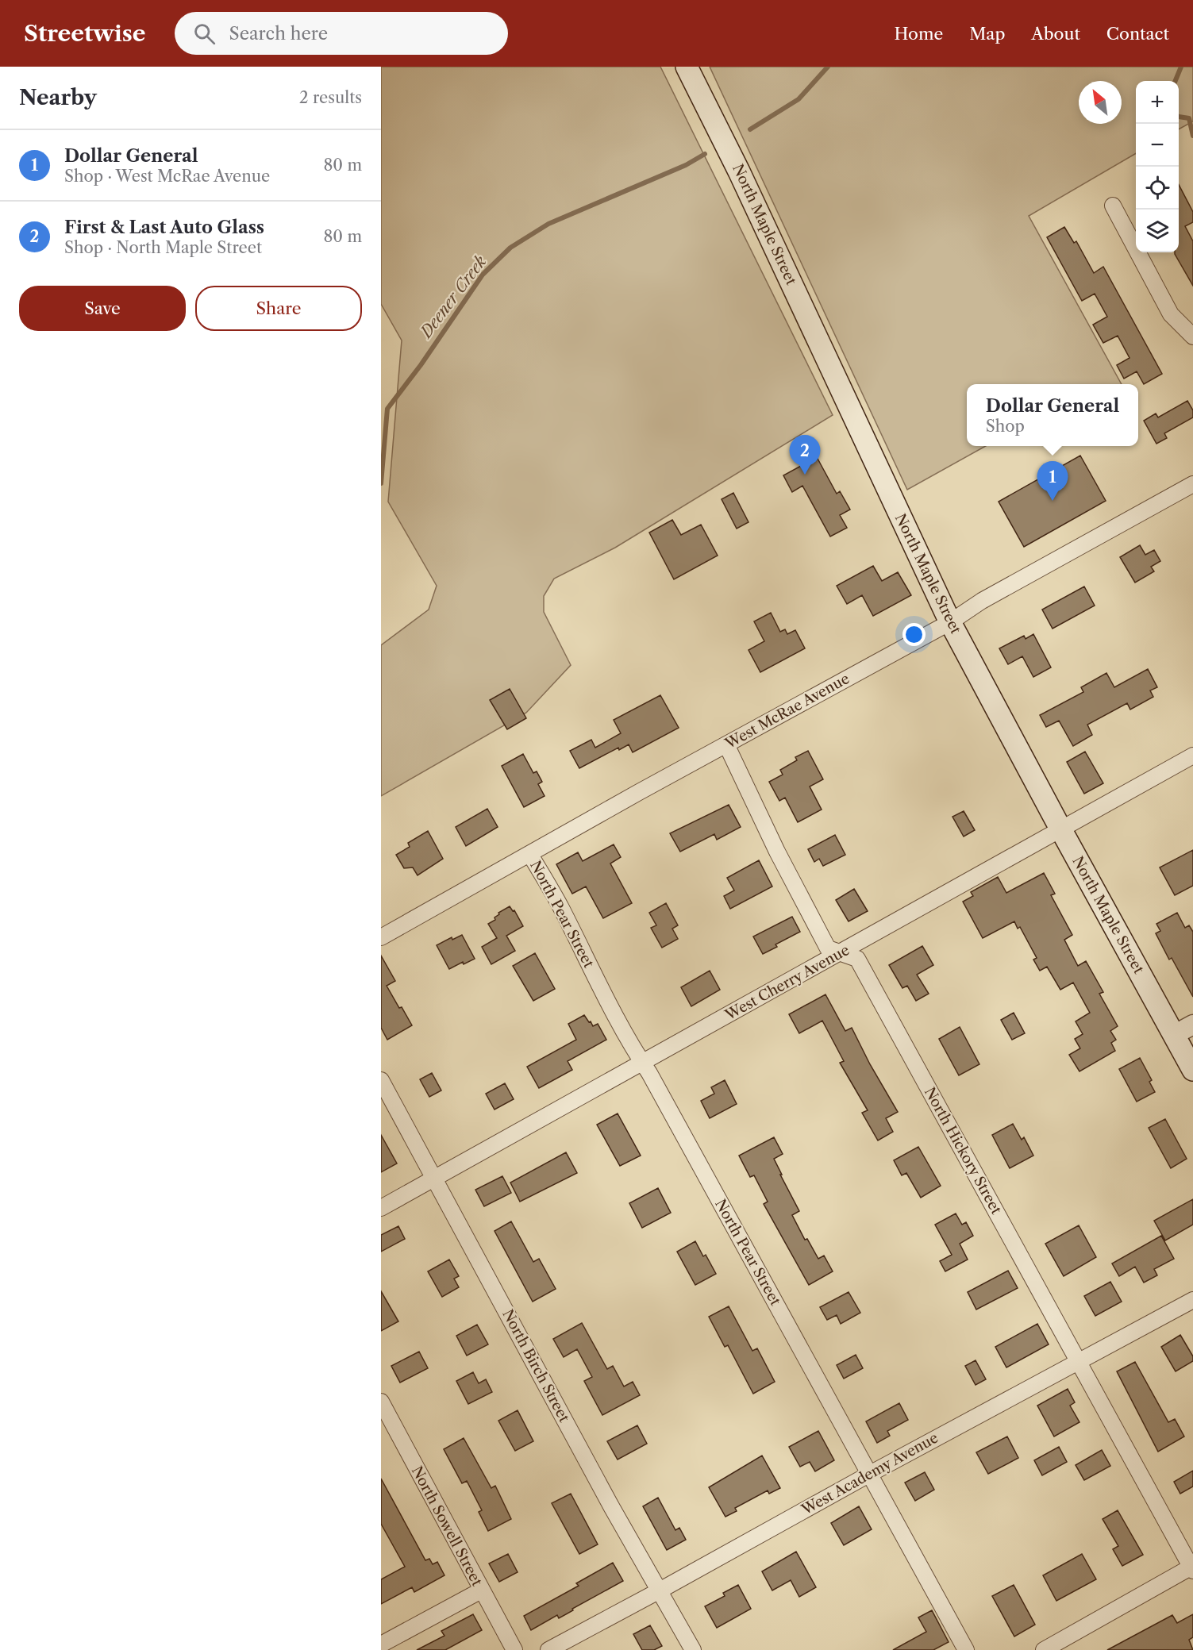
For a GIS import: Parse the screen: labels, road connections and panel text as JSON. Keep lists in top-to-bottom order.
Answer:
{
  "streets": {
    "main road": ["North Maple Street"],
    "street": [
      "West McRae Avenue",
      "North Pear Street",
      "West Cherry Avenue",
      "North Hickory Street",
      "North Birch Street",
      "West Academy Avenue",
      "North Sowell Street"
    ]
  },
  "crossings": [
    ["North Maple Street", "West McRae Avenue"],
    ["North Maple Street", "West Cherry Avenue"],
    ["West McRae Avenue", "North Pear Street"],
    ["West McRae Avenue", "North Hickory Street"],
    ["North Pear Street", "West Cherry Avenue"],
    ["North Pear Street", "West Academy Avenue"],
    ["West Cherry Avenue", "North Hickory Street"],
    ["West Cherry Avenue", "North Birch Street"],
    ["North Hickory Street", "West Academy Avenue"],
    ["North Birch Street", "West Academy Avenue"]
  ],
  "water": ["Deener Creek"],
  "north": "top left",
  "page": {
    "header": "Streetwise",
    "search": "Search here",
    "nav": [
      "Home",
      "Map",
      "About",
      "Contact"
    ],
    "heading": ["Nearby", "2 results"],
    "map_buttons": ["+", "−"],
    "list": [
      {
        "mark": "1",
        "name": "Dollar General",
        "note": "Shop · West McRae Avenue",
        "value": "80 m"
      },
      {
        "mark": "2",
        "name": "First & Last Auto Glass",
        "note": "Shop · North Maple Street",
        "value": "80 m"
      }
    ],
    "buttons": ["Save", "Share"],
    "popup": ["Dollar General", "Shop"],
    "pins": ["2", "1"]
  }
}
